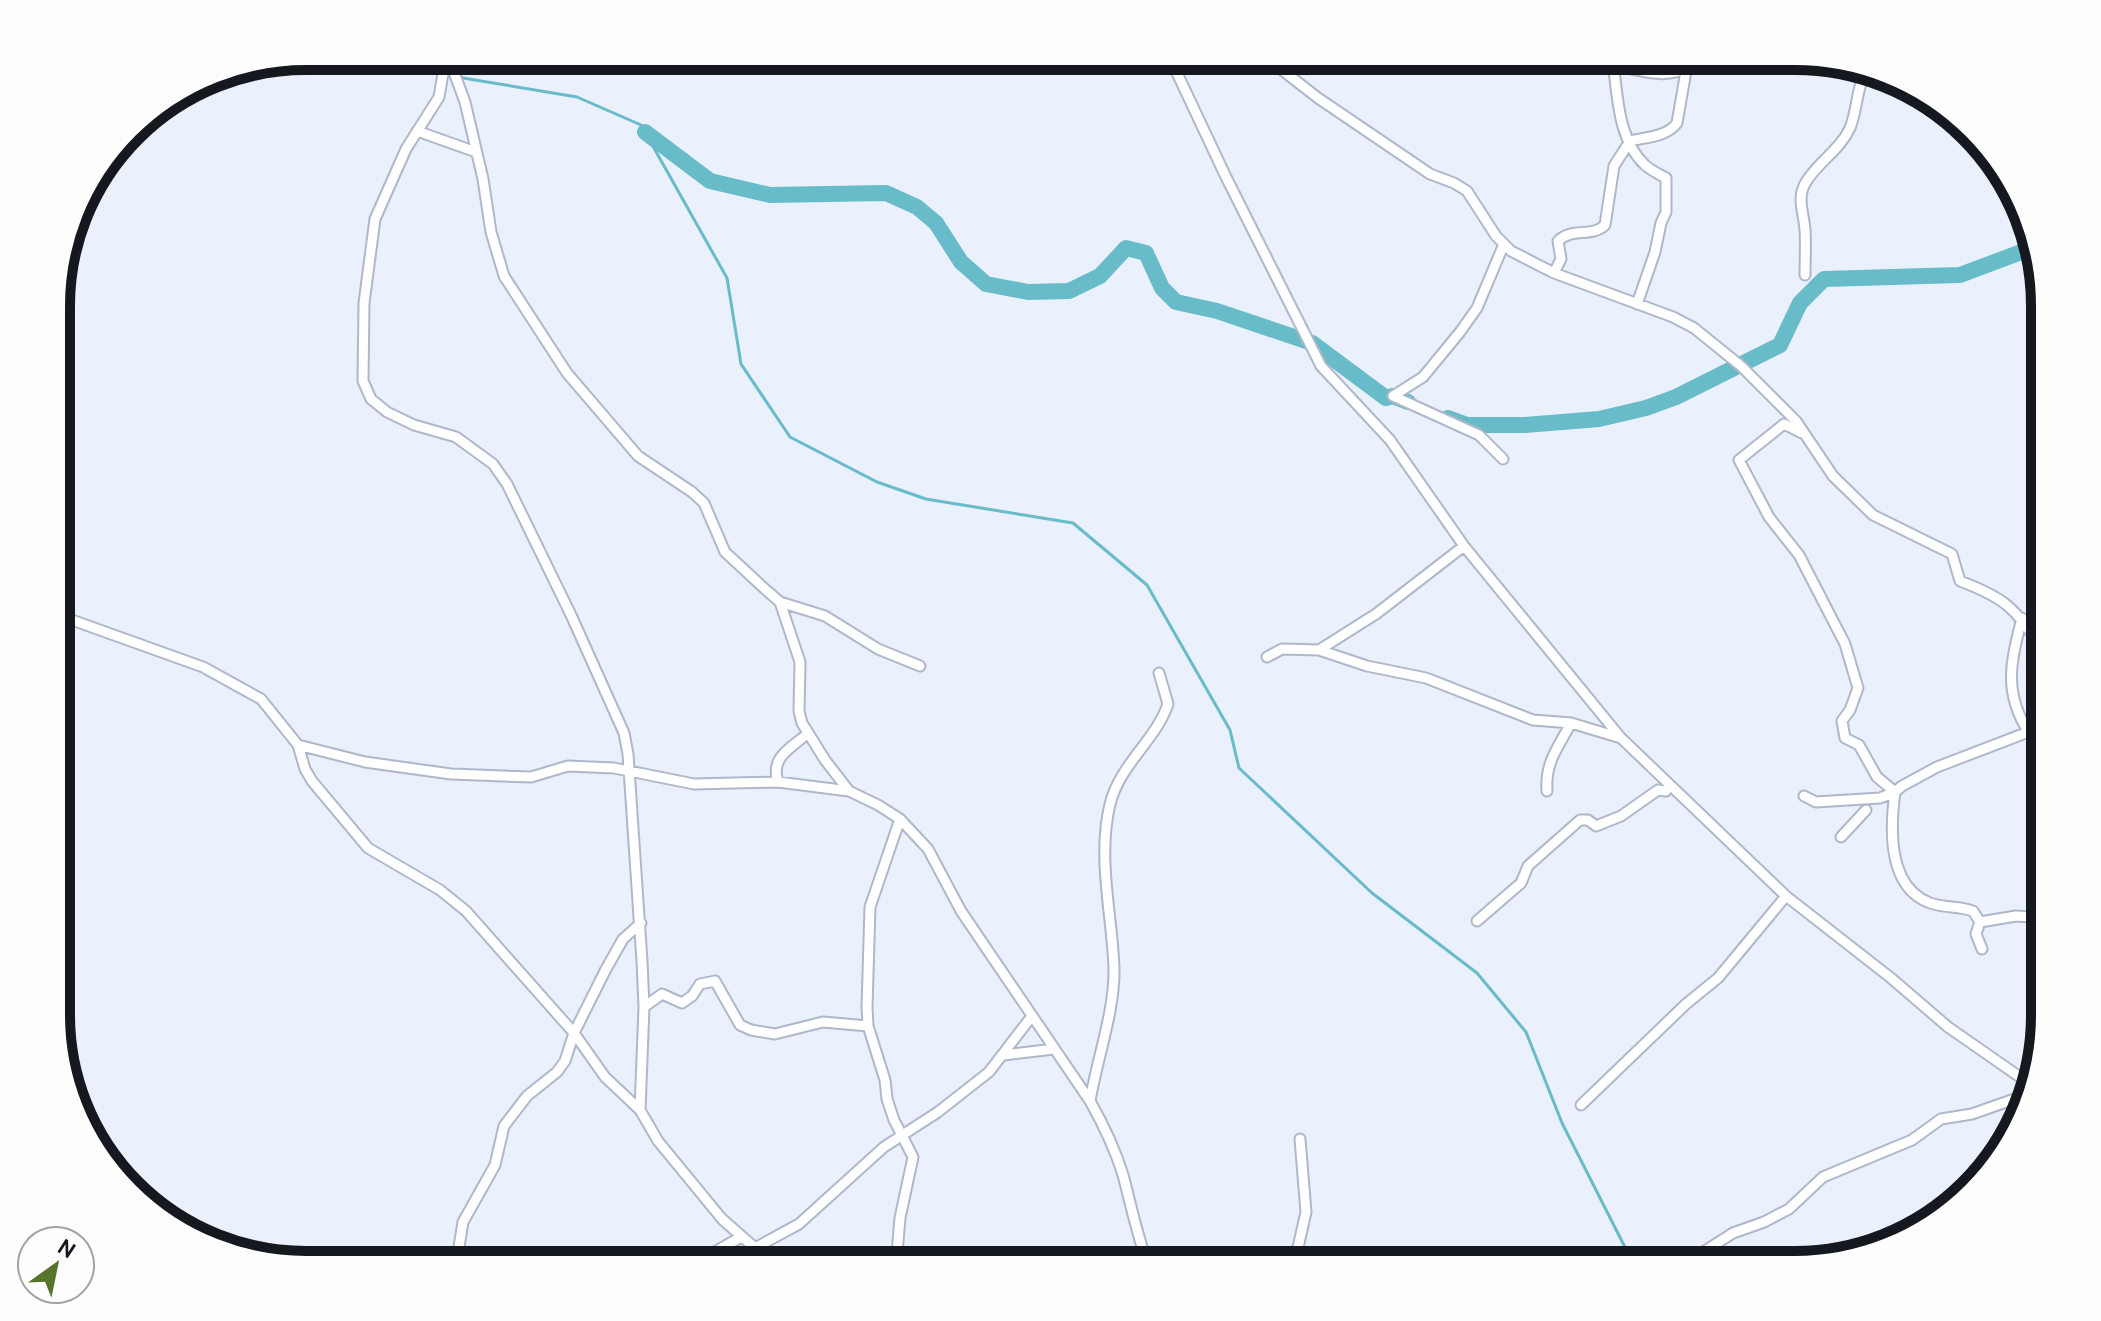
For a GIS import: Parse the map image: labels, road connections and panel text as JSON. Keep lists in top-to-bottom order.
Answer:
{
  "north": "top right"
}
